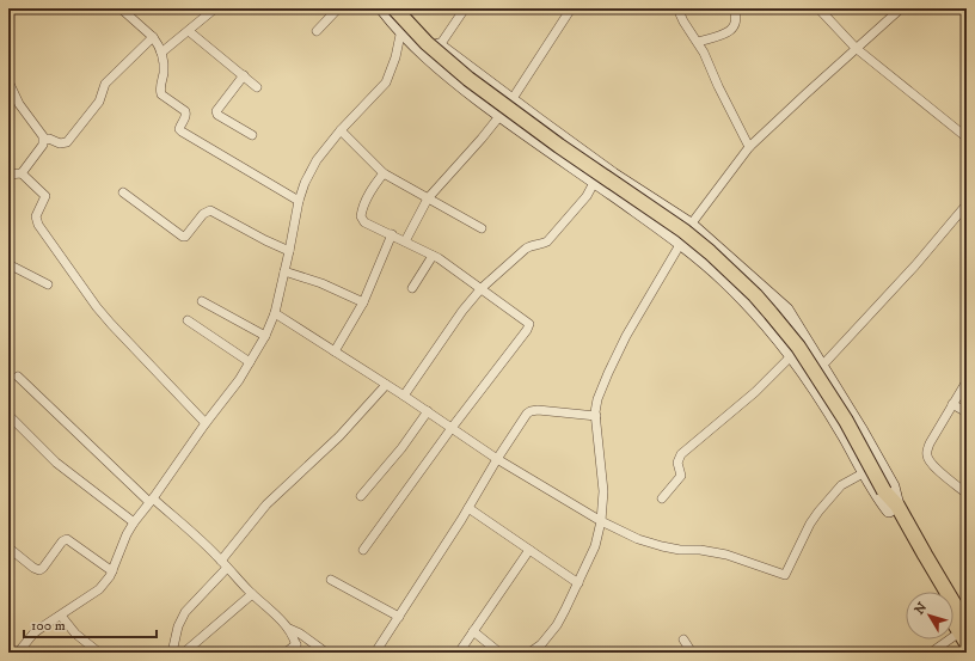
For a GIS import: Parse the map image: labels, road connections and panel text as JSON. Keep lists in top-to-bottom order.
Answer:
{
  "scale_bar": "100 m",
  "north": "top left"
}
